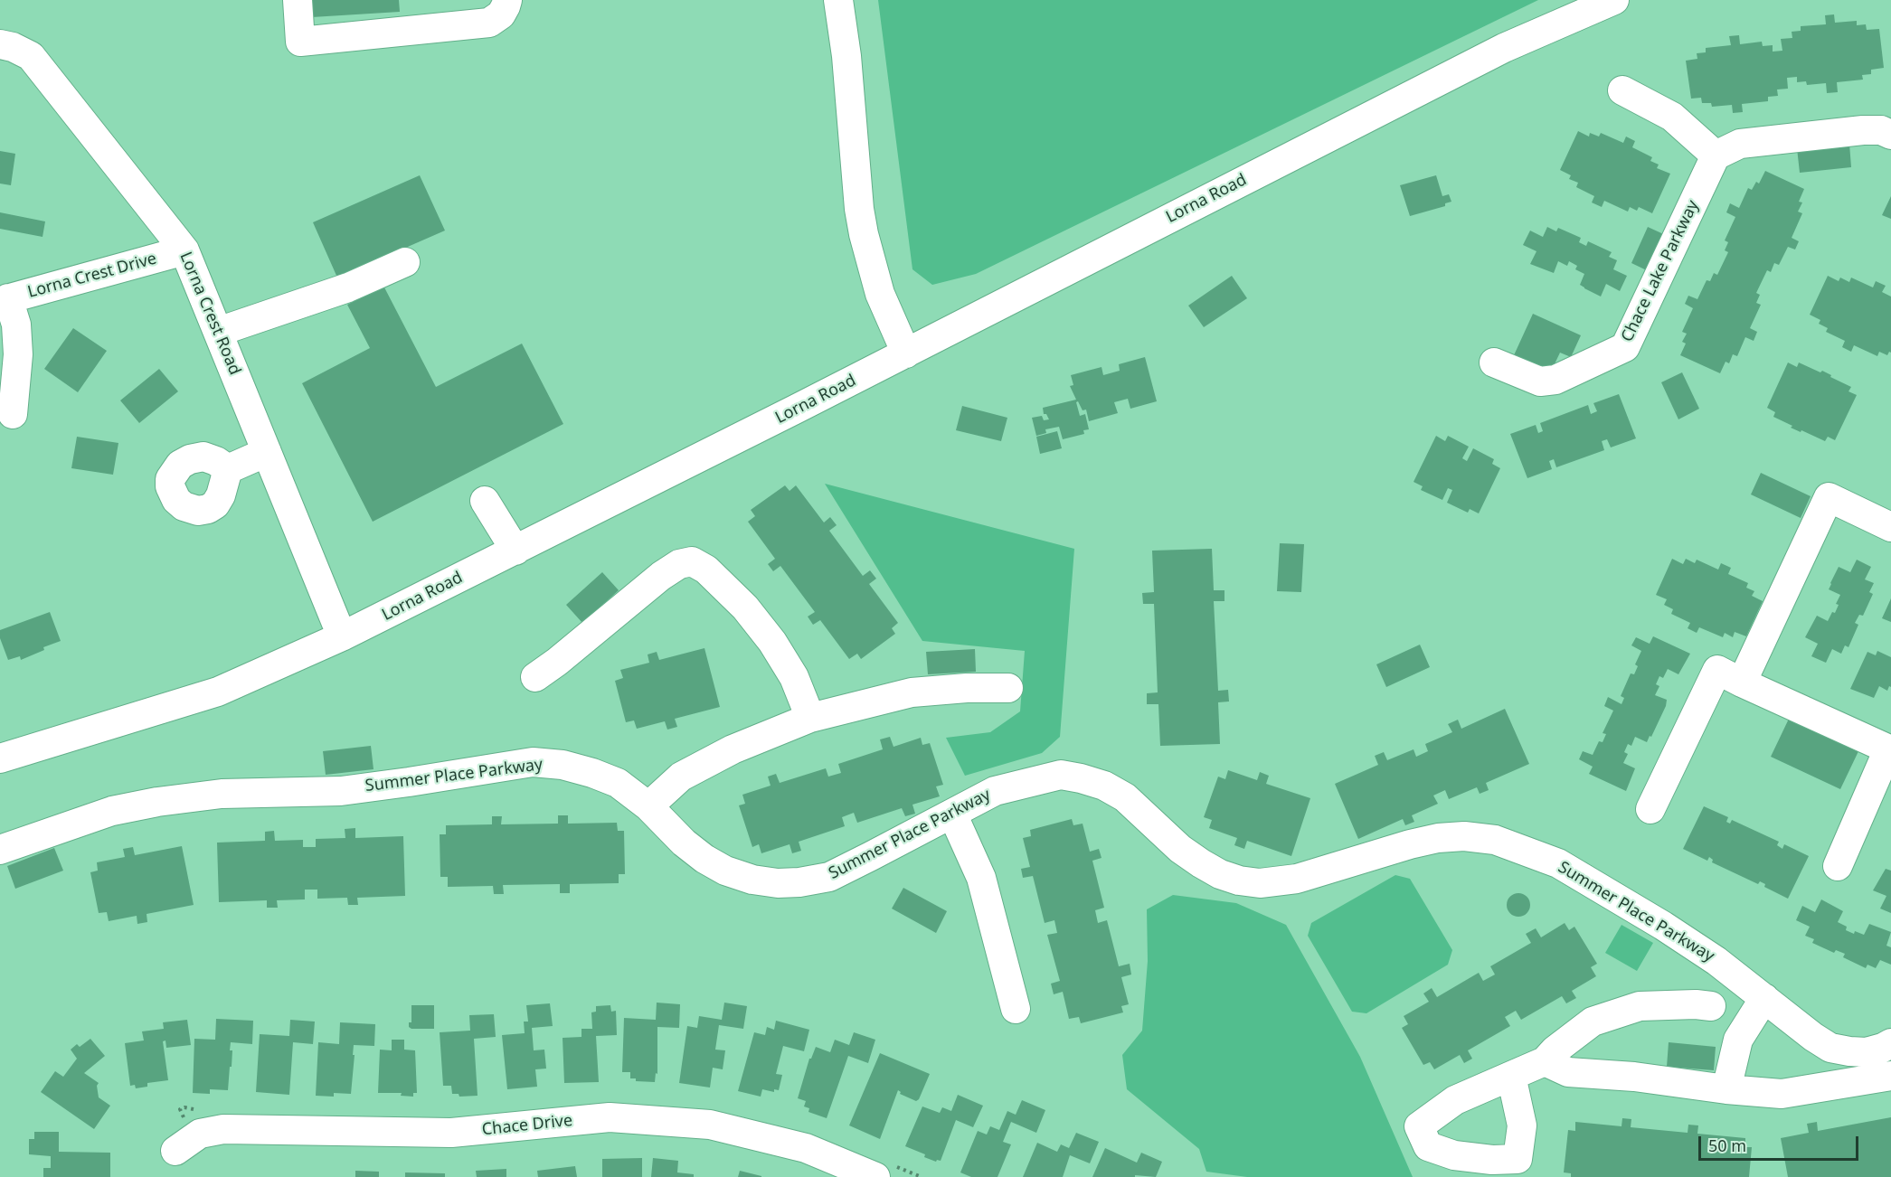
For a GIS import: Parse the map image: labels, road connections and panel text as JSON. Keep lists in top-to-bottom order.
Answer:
{
  "streets": {
    "street": [
      "Lorna Road",
      "Chace Lake Parkway",
      "Lorna Crest Drive",
      "Lorna Crest Road",
      "Summer Place Parkway",
      "Chace Drive"
    ]
  },
  "crossings": [
    ["Lorna Road", "Lorna Crest Road"],
    ["Lorna Crest Drive", "Lorna Crest Road"]
  ],
  "scale_bar": "50 m"
}
